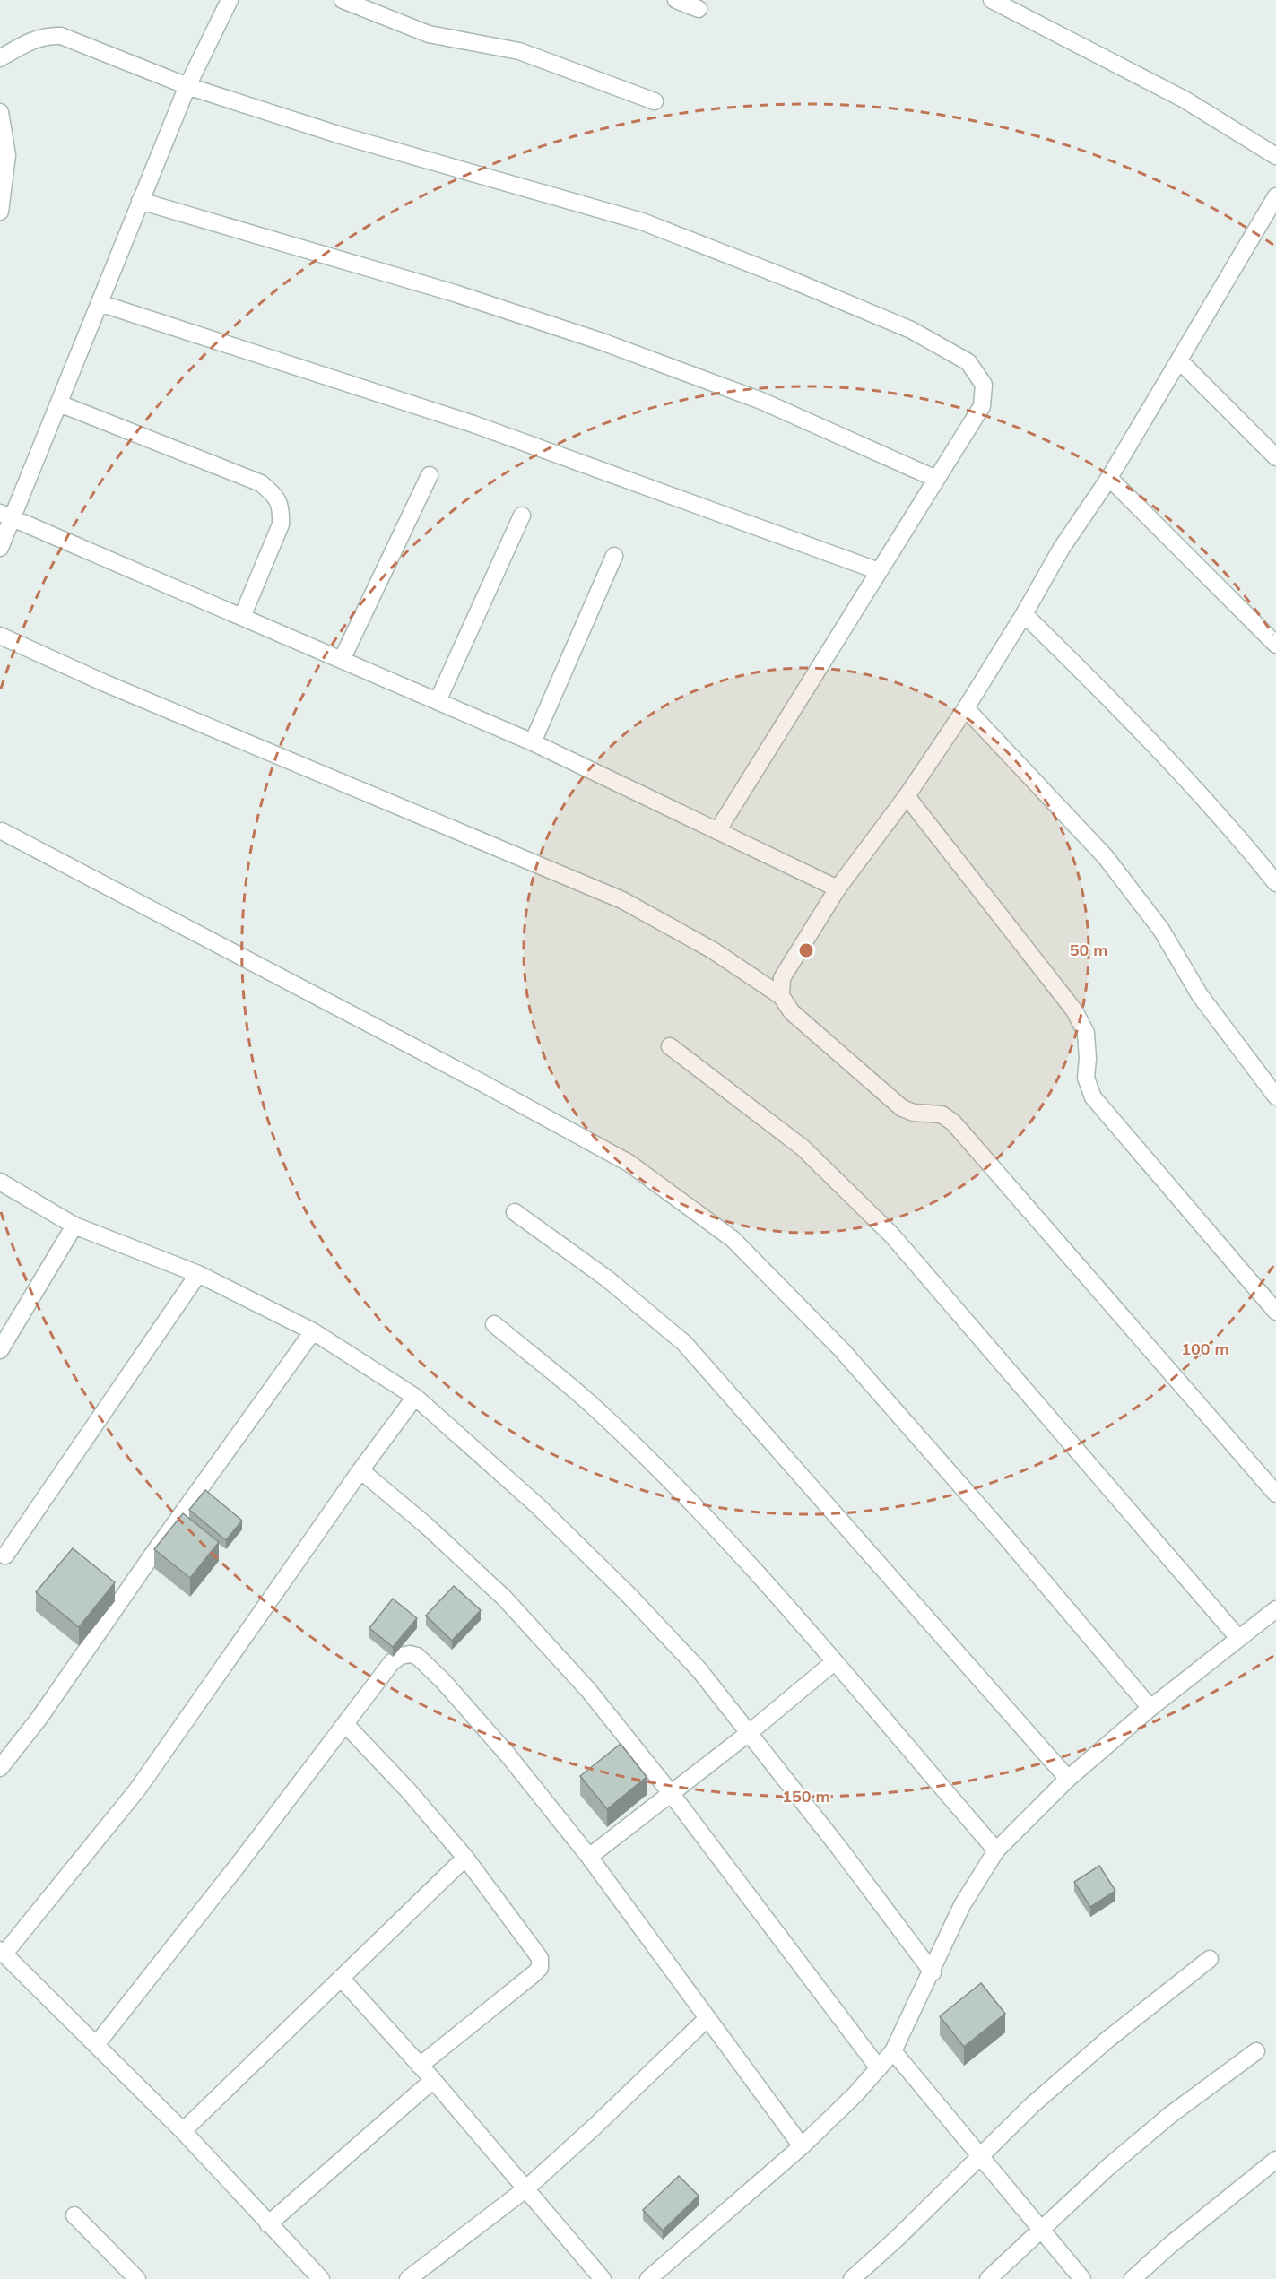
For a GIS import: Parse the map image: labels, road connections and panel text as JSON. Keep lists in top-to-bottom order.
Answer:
{
  "rings": ["50 m", "100 m", "150 m"]
}
